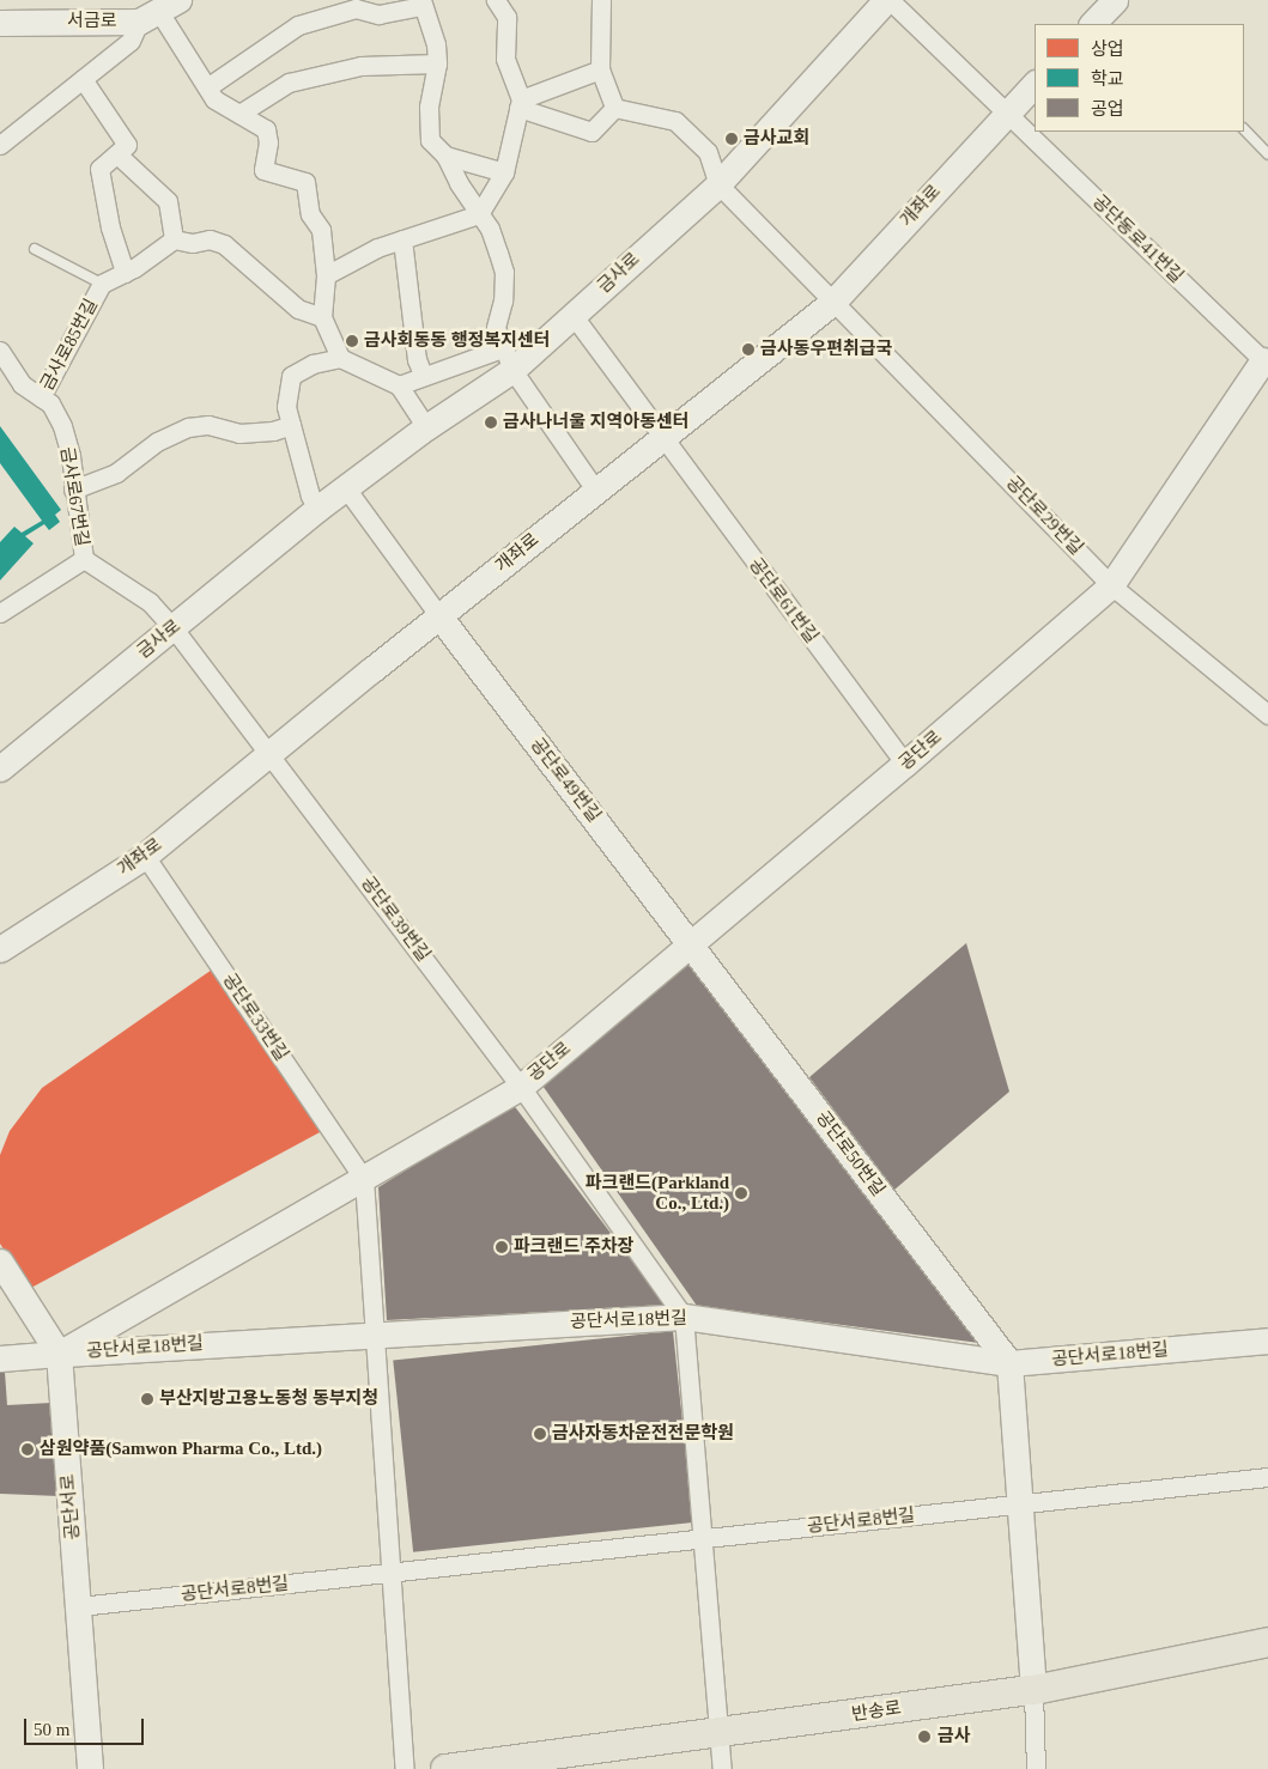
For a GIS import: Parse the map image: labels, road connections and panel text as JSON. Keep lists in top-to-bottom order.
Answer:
{
  "streets": {
    "main road": ["반송로"],
    "street": [
      "서금로",
      "개좌로",
      "공단동로41번길",
      "금사로",
      "금사로85번길",
      "금사로67번길",
      "공단로29번길",
      "공단로61번길",
      "공단로",
      "공단로49번길",
      "공단로39번길",
      "공단로33번길",
      "공단로50번길",
      "공단서로18번길",
      "공단서로",
      "공단서로8번길"
    ]
  },
  "crossings": [
    ["개좌로", "공단동로41번길"],
    ["개좌로", "공단로29번길"],
    ["개좌로", "공단로61번길"],
    ["개좌로", "공단로49번길"],
    ["개좌로", "공단로39번길"],
    ["개좌로", "공단로33번길"],
    ["공단동로41번길", "공단로"],
    ["금사로", "금사로67번길"],
    ["금사로85번길", "금사로67번길"],
    ["공단로29번길", "공단로"],
    ["공단로61번길", "공단로"],
    ["공단로", "공단로49번길"],
    ["공단로", "공단로39번길"],
    ["공단로", "공단로33번길"],
    ["공단로", "공단로50번길"],
    ["공단로", "공단서로18번길"],
    ["공단로", "공단서로"],
    ["공단로49번길", "공단로50번길"],
    ["공단로50번길", "공단서로18번길"],
    ["공단서로18번길", "공단서로"],
    ["공단서로", "공단서로8번길"]
  ],
  "places": [
    "금사교회",
    "금사회동동 행정복지센터",
    "금사동우편취급국",
    "금사나너울 지역아동센터",
    "파크랜드(Parkland Co., Ltd.)",
    "파크랜드 주차장",
    "부산지방고용노동청 동부지청",
    "금사자동차운전전문학원",
    "삼원약품(Samwon Pharma Co., Ltd.)",
    "금사"
  ],
  "legend": ["상업", "학교", "공업"],
  "scale_bar": "50 m"
}
